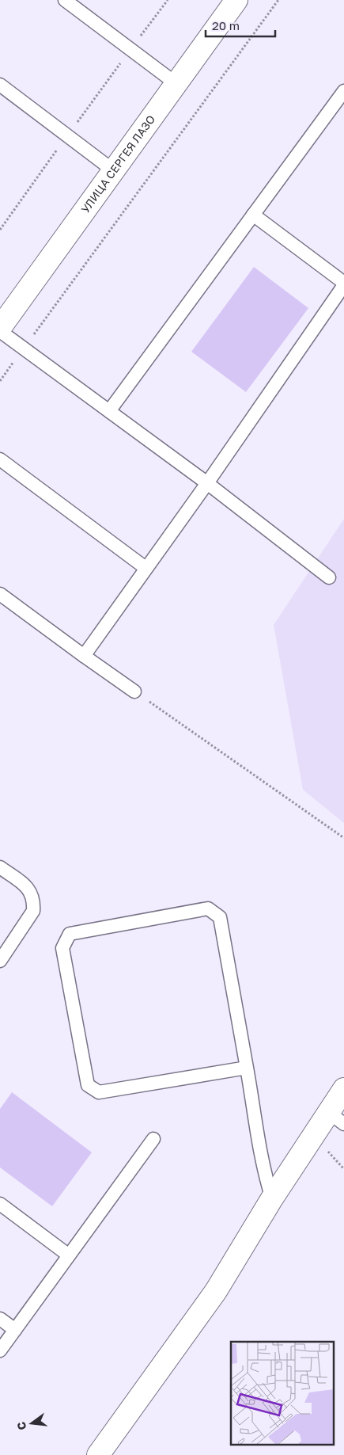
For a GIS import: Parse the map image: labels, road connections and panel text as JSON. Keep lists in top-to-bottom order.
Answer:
{
  "streets": {
    "street": ["УЛИЦА СЕРГЕЯ ЛАЗО"]
  },
  "scale_bar": "20 m",
  "north": "left"
}
